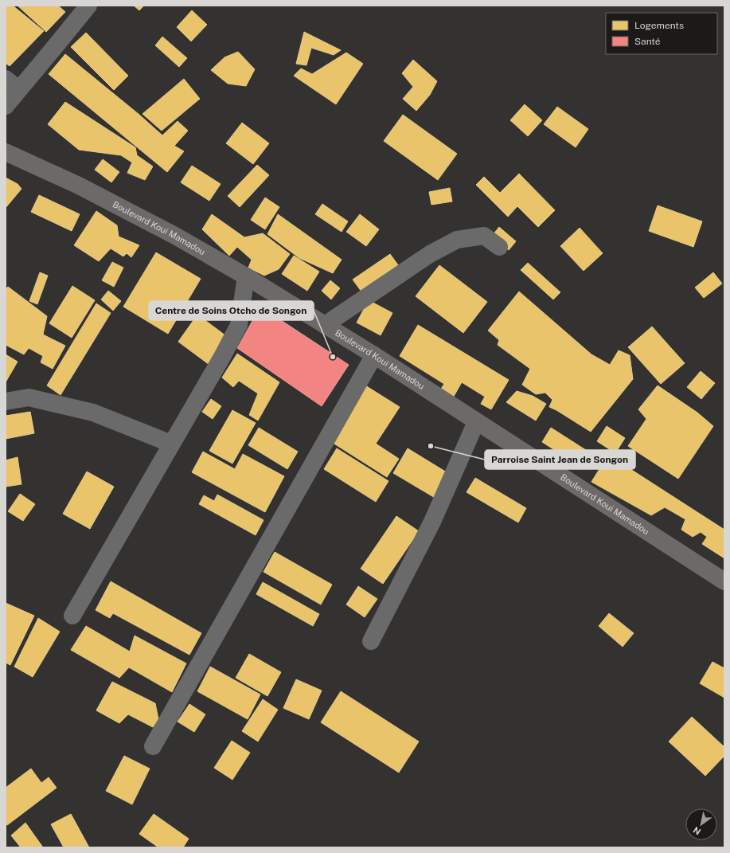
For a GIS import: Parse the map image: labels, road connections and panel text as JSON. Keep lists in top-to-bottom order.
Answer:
{
  "streets": {
    "main road": ["Boulevard Koui Mamadou"]
  },
  "places": ["Centre de Soins Otcho de Songon", "Parroise Saint Jean de Songon"],
  "legend": ["Logements", "Santé"],
  "north": "bottom left"
}
